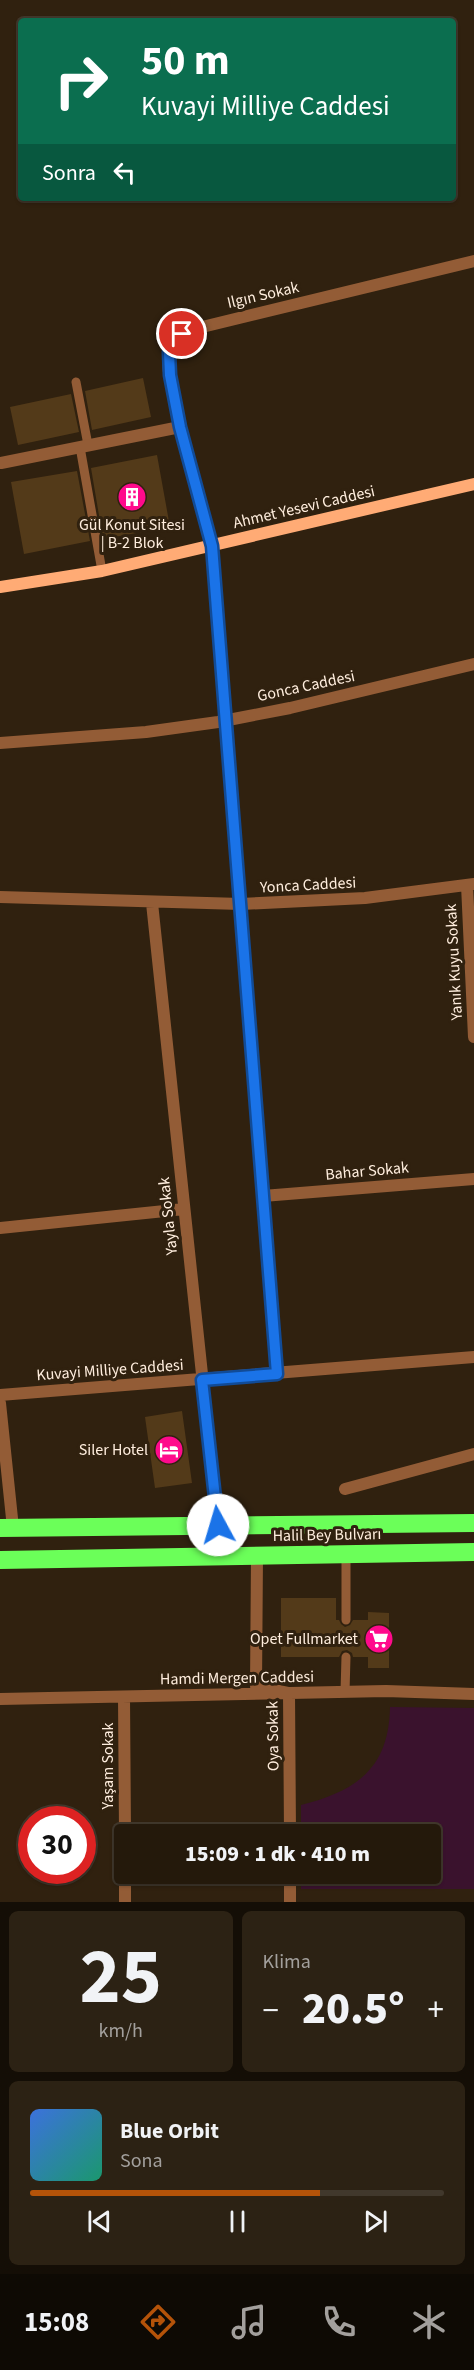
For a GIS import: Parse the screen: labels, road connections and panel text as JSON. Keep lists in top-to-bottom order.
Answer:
{
  "streets": {
    "highway": ["Halil Bey Bulvarı"],
    "street": [
      "Ilgın Sokak",
      "Ahmet Yesevi Caddesi",
      "Gonca Caddesi",
      "Yonca Caddesi",
      "Yanık Kuyu Sokak",
      "Bahar Sokak",
      "Yayla Sokak",
      "Kuvayi Milliye Caddesi",
      "Hamdi Mergen Caddesi",
      "Oya Sokak",
      "Yaşam Sokak"
    ]
  },
  "crossings": [
    ["Ilgın Sokak", "Ahmet Yesevi Caddesi"],
    ["Ilgın Sokak", "Gonca Caddesi"],
    ["Ilgın Sokak", "Yonca Caddesi"],
    ["Ilgın Sokak", "Bahar Sokak"],
    ["Ilgın Sokak", "Kuvayi Milliye Caddesi"],
    ["Yonca Caddesi", "Yanık Kuyu Sokak"],
    ["Yonca Caddesi", "Yayla Sokak"],
    ["Yayla Sokak", "Kuvayi Milliye Caddesi"],
    ["Yayla Sokak", "Halil Bey Bulvarı"],
    ["Halil Bey Bulvarı", "Oya Sokak"],
    ["Hamdi Mergen Caddesi", "Oya Sokak"],
    ["Hamdi Mergen Caddesi", "Yaşam Sokak"]
  ],
  "places": {
    "building": ["Gül Konut Sitesi | B-2 Blok"],
    "hotel": ["Siler Hotel"],
    "supermarket": ["Opet Fullmarket"]
  },
  "page": {
    "turn": ["50 m", "Kuvayi Milliye Caddesi"],
    "then": "Sonra",
    "limit": "30",
    "trip": "15:09 · 1 dk · 410 m",
    "tile": [
      ["25", "km/h"],
      "Klima"
    ],
    "heat": ["−", "20.5°", "+"],
    "song": ["Blue Orbit", "Sona"],
    "tabs": "15:08"
  }
}
